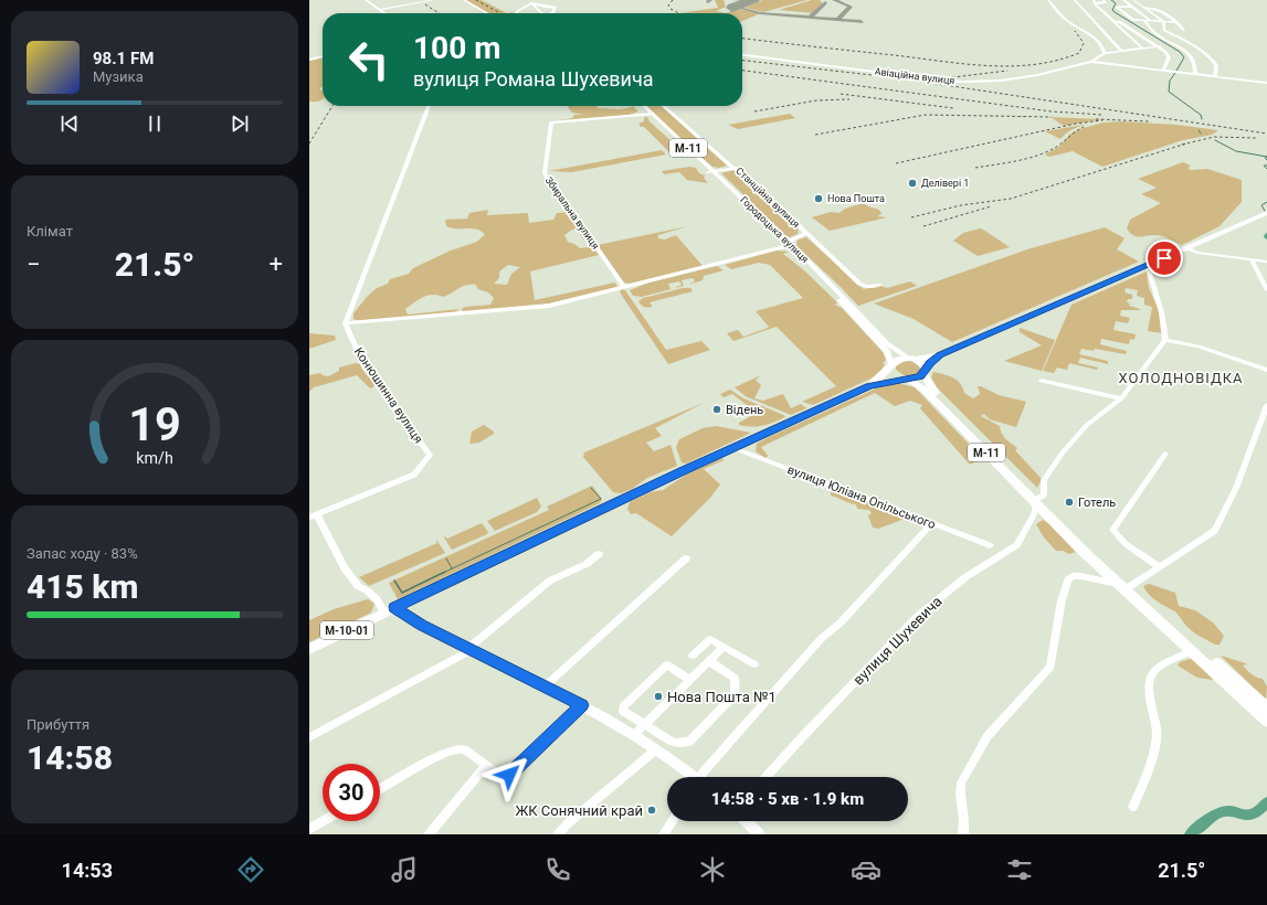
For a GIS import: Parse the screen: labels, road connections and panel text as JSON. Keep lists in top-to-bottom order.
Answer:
{
  "streets": {
    "highway": ["М-11", "М-10-01"],
    "main road": ["Городоцька вулиця"],
    "street": [
      "Авіаційна вулиця",
      "Станційна вулиця",
      "Збиральна вулиця",
      "Конюшинна вулиця",
      "вулиця Юліана Опільського",
      "вулиця Шухевича"
    ]
  },
  "crossings": [
    ["М-11", "Городоцька вулиця"],
    ["М-11", "М-10-01"],
    ["М-11", "вулиця Шухевича"],
    ["Збиральна вулиця", "Городоцька вулиця"],
    ["Городоцька вулиця", "М-10-01"],
    ["вулиця Юліана Опільського", "М-10-01"]
  ],
  "districts": ["ХОЛОДНОВІДКА"],
  "places": [
    "Делівері 1",
    "Нова Пошта",
    "Відень",
    "Готель",
    "Нова Пошта №1",
    "ЖК Сонячний край"
  ],
  "page": {
    "turn": ["100 m", "вулиця Романа Шухевича"],
    "song": ["98.1 FM", "Музика"],
    "tile": [
      "Клімат",
      ["Запас ходу · 83%", "415 km"],
      ["Прибуття", "14:58"]
    ],
    "heat": ["−", "21.5°", "+"],
    "limit": "30",
    "trip": "14:58 · 5 хв · 1.9 km",
    "tabs": ["14:53", "21.5°"],
    "gauge": ["19", "km/h"]
  }
}
